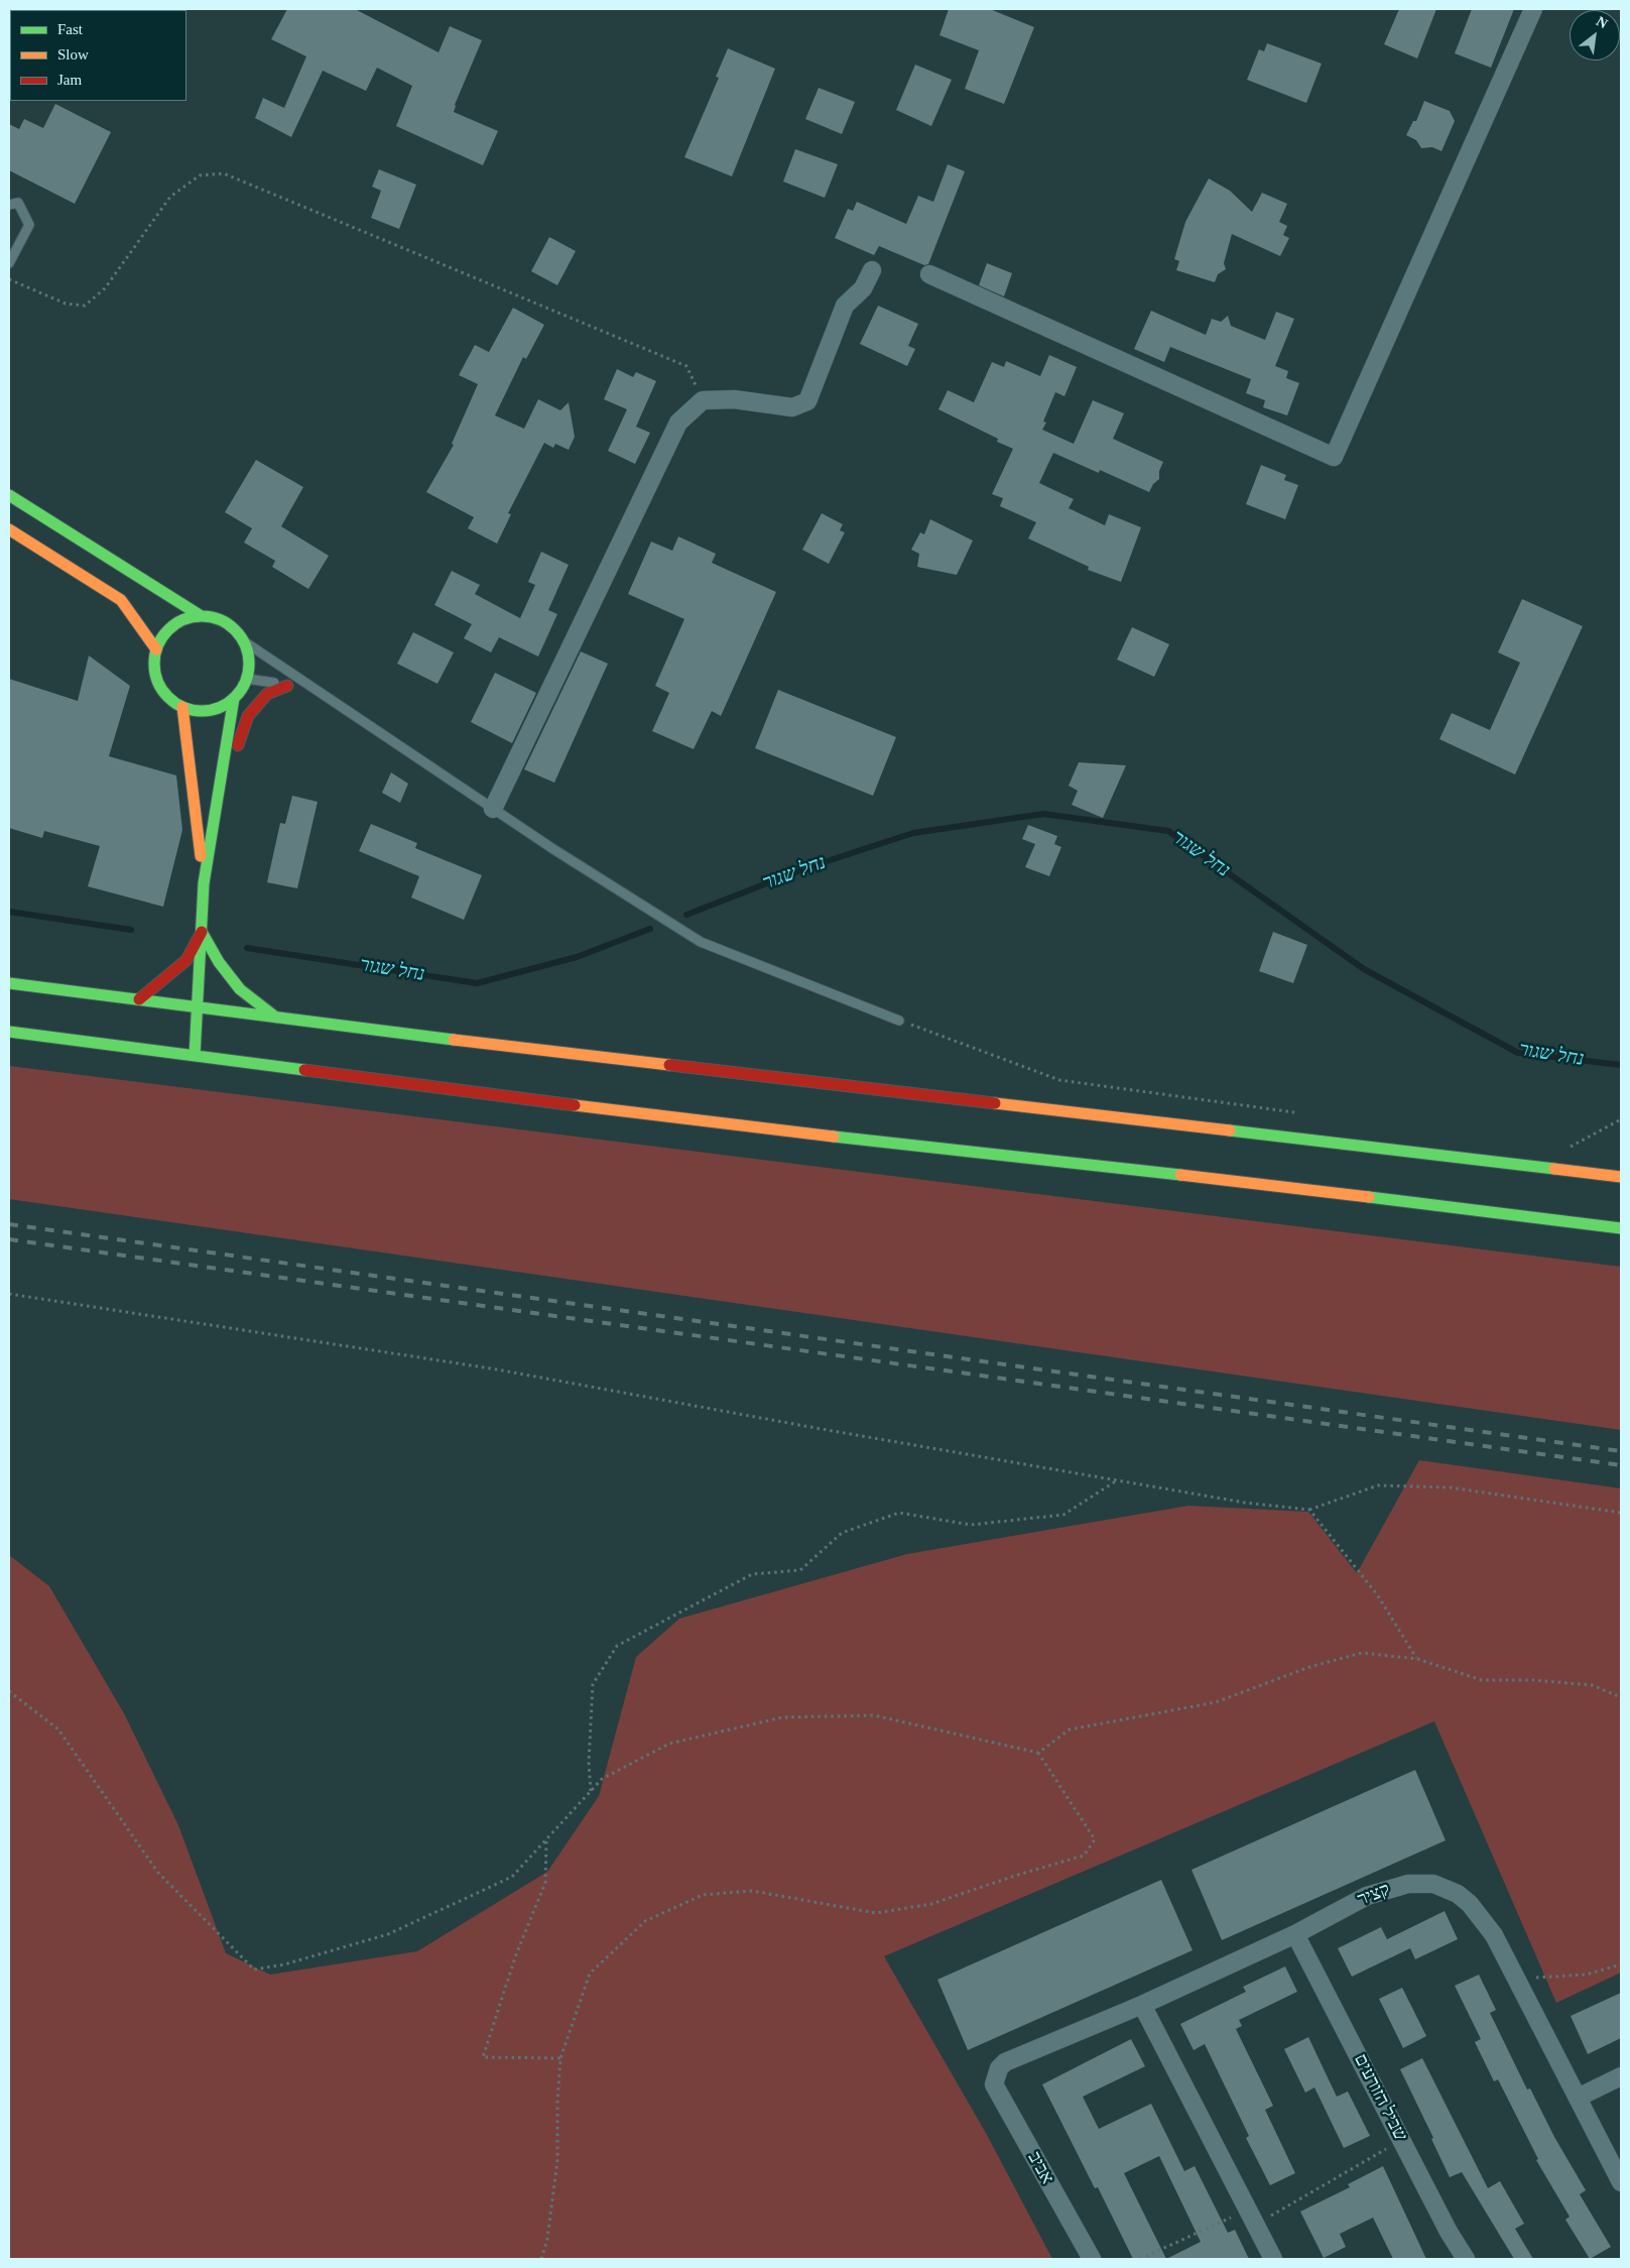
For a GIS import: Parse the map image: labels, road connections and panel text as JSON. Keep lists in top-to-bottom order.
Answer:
{
  "streets": {
    "street": ["קציר", "שביל הזורעים", "אביב"]
  },
  "crossings": [
    ["קציר", "שביל הזורעים"],
    ["קציר", "אביב"]
  ],
  "water": ["נחל שגור"],
  "legend": ["Fast", "Slow", "Jam"],
  "north": "top right"
}
